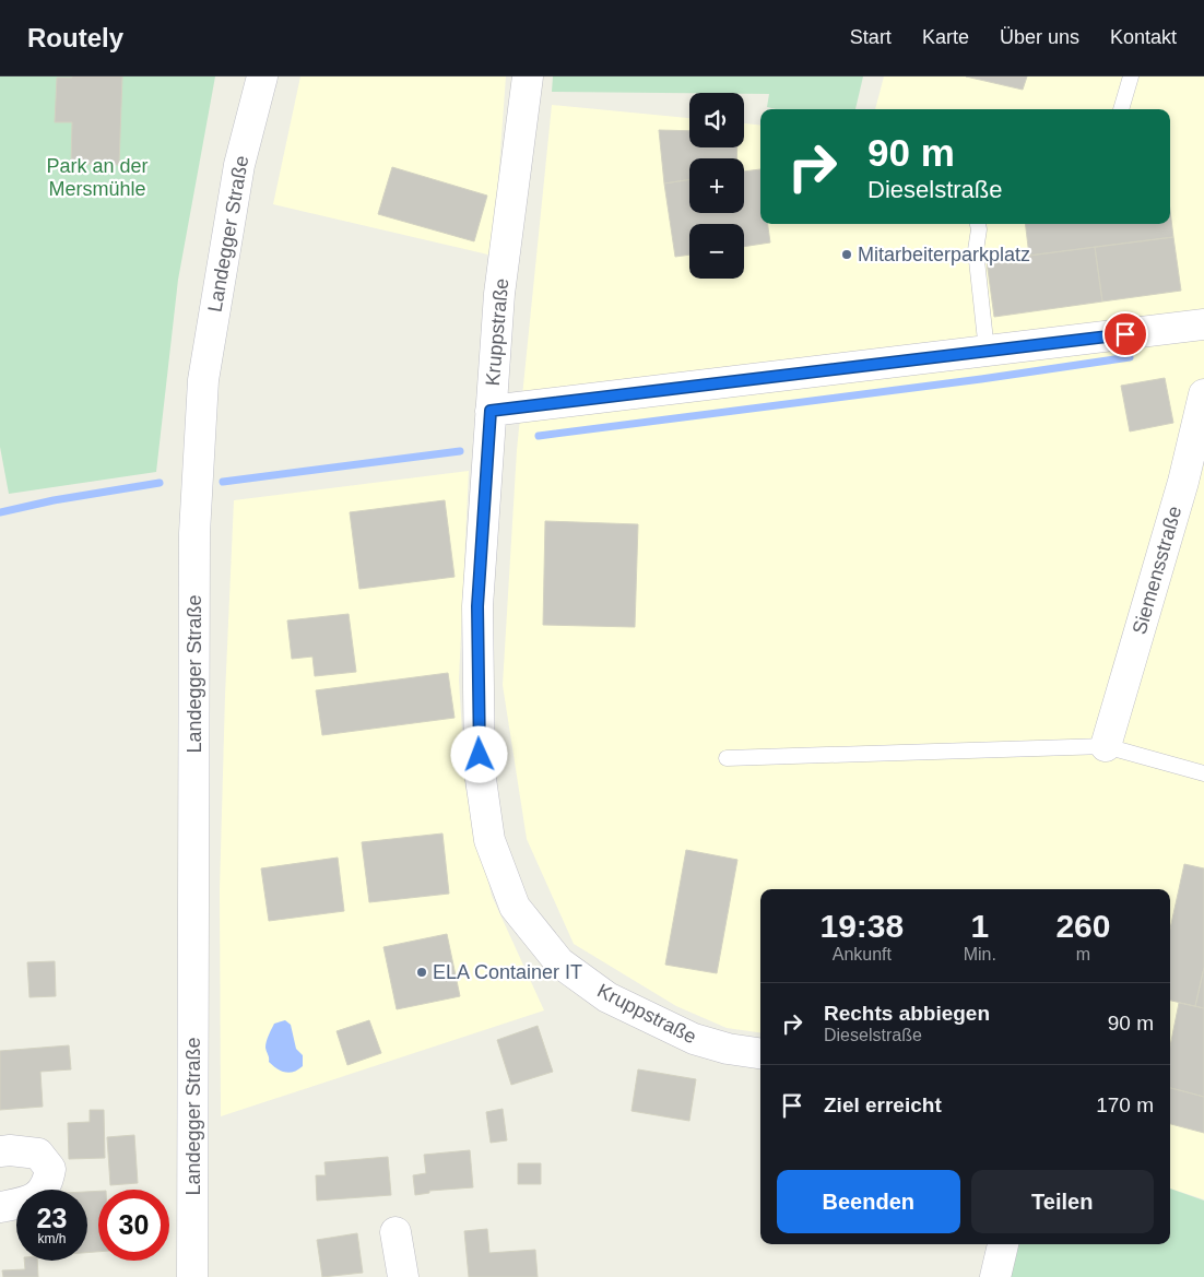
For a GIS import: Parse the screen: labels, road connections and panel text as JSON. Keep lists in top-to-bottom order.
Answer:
{
  "streets": {
    "street": ["Landegger Straße", "Kruppstraße", "Siemensstraße"]
  },
  "parks": ["Park an der Mersmühle"],
  "places": ["Mitarbeiterparkplatz", "ELA Container IT"],
  "page": {
    "header": "Routely",
    "nav": [
      "Start",
      "Karte",
      "Über uns",
      "Kontakt"
    ],
    "map_buttons": ["+", "−"],
    "turn": ["90 m", "Dieselstraße"],
    "eta": [
      "19:38",
      "Ankunft",
      "1",
      "Min.",
      "260",
      "m"
    ],
    "list": [
      {
        "name": "Rechts abbiegen",
        "note": "Dieselstraße",
        "value": "90 m"
      },
      {
        "name": "Ziel erreicht",
        "value": "170 m"
      }
    ],
    "buttons": ["Beenden", "Teilen"],
    "speed": "23 km/h",
    "limit": "30"
  }
}
